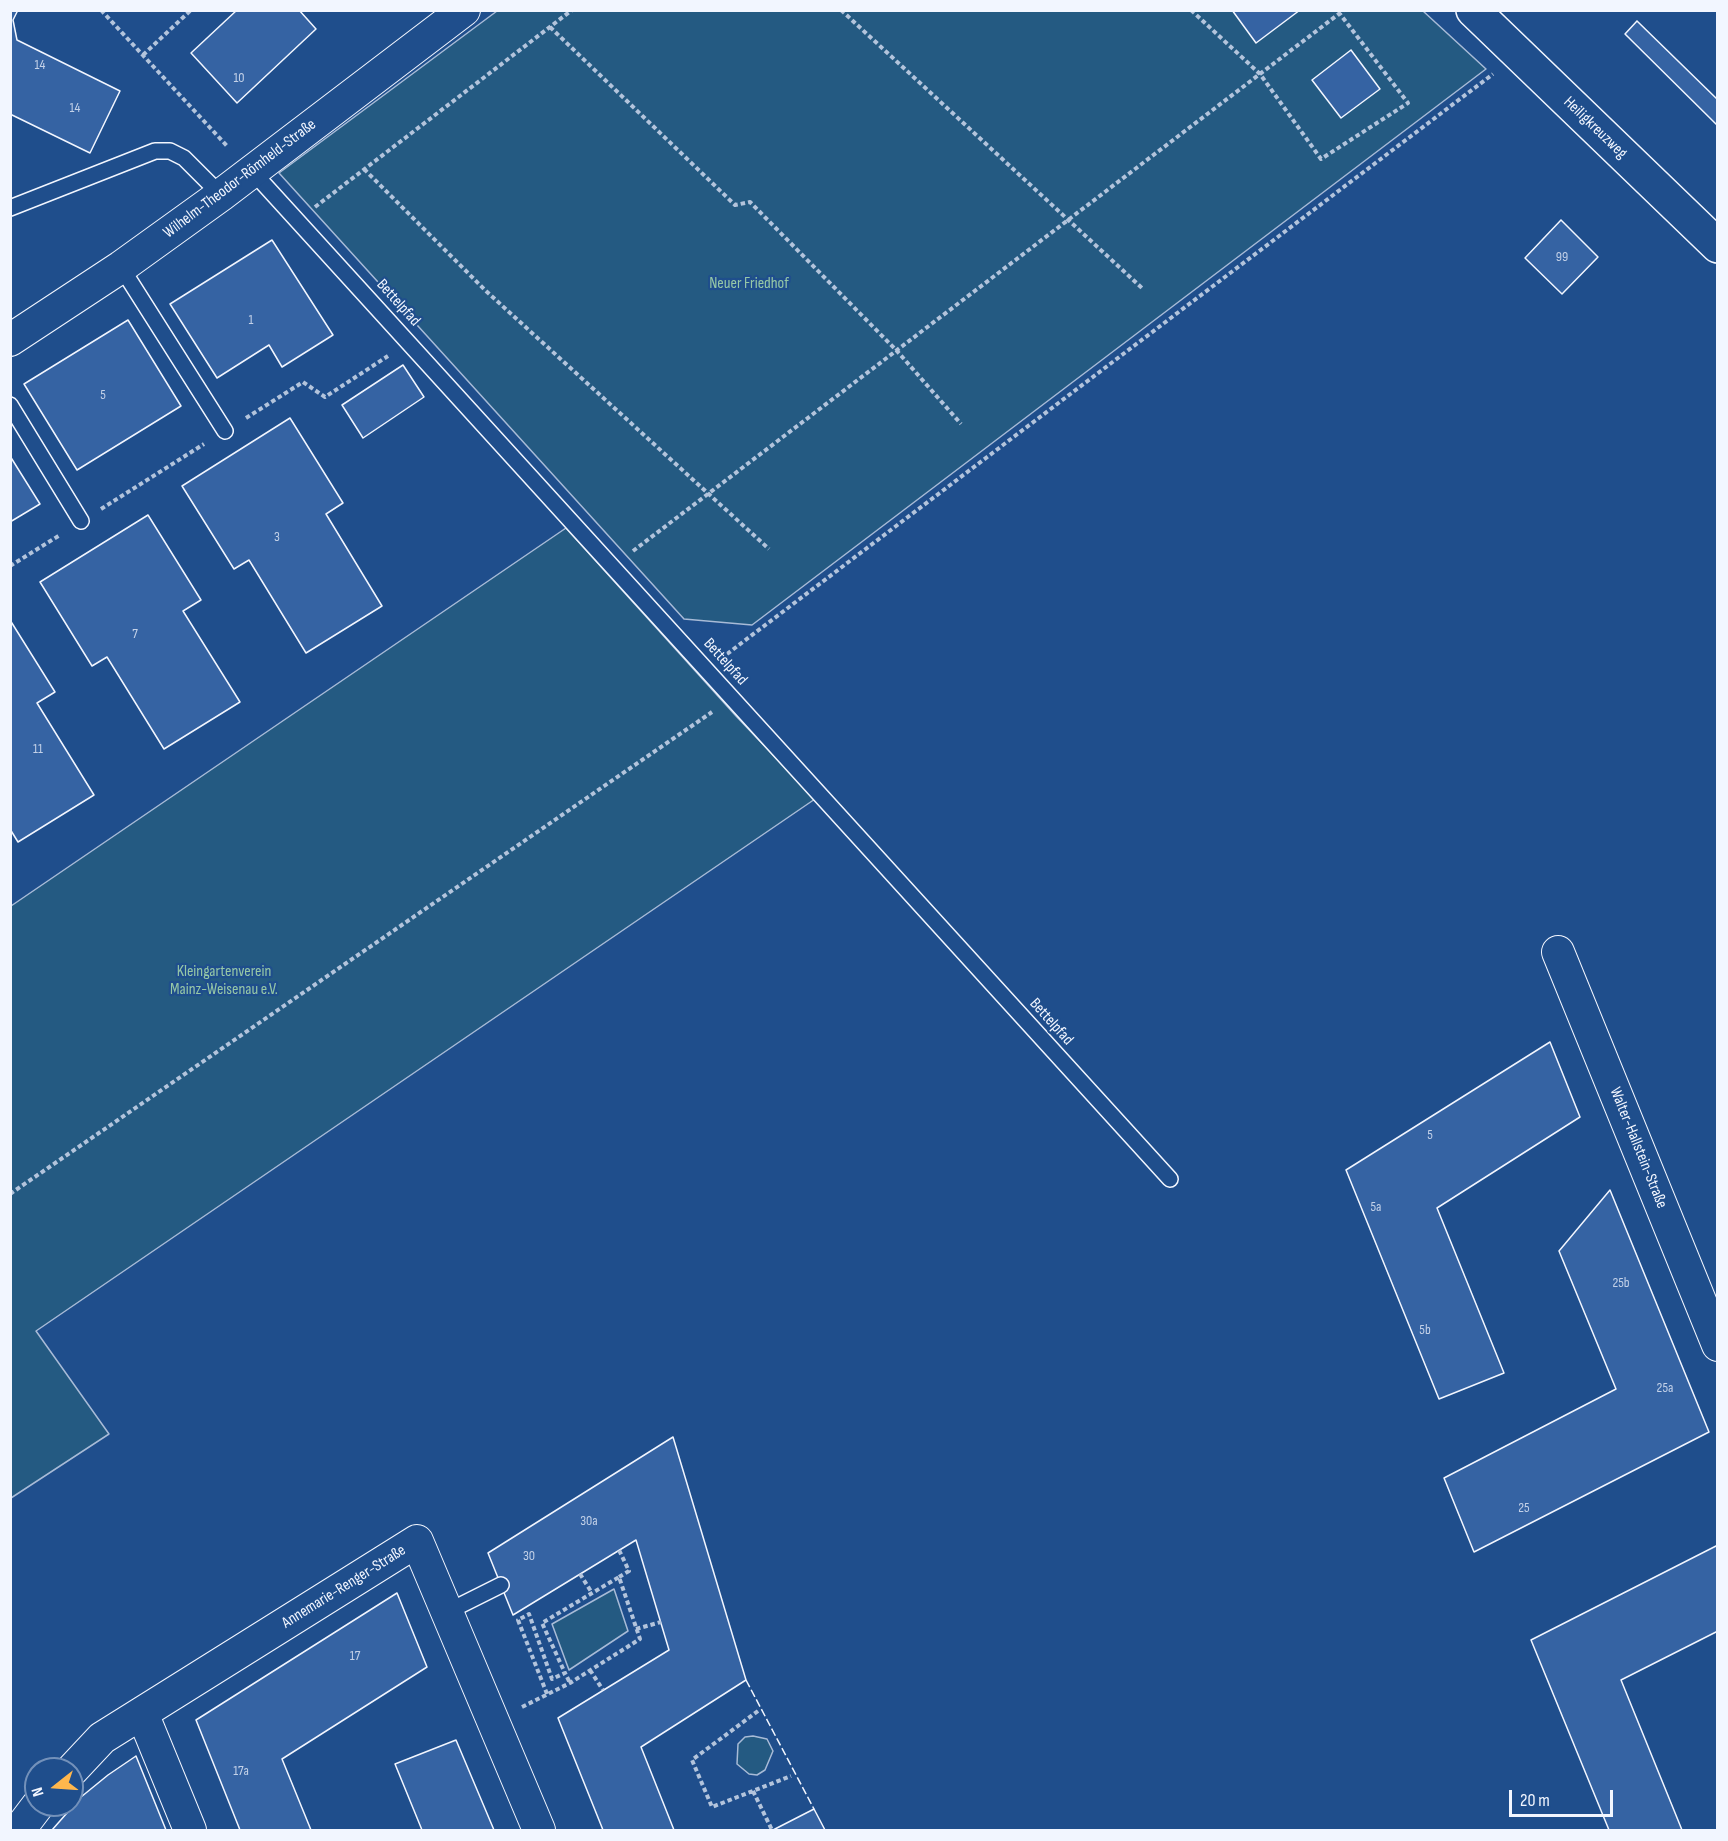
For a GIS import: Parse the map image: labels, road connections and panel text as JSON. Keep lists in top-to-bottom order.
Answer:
{
  "streets": {
    "street": [
      "Heiligkreuzweg",
      "Wilhelm-Theodor-Römheld-Straße",
      "Walter-Hallstein-Straße",
      "Annemarie-Renger-Straße"
    ],
    "lane": ["Bettelpfad"]
  },
  "crossings": [
    ["Wilhelm-Theodor-Römheld-Straße", "Bettelpfad"]
  ],
  "parks": ["Neuer Friedhof", "Kleingartenverein Mainz-Weisenau e.V."],
  "house_numbers": [
    "14",
    "10",
    "14",
    "99",
    "1",
    "5",
    "3",
    "7",
    "11",
    "5",
    "5a",
    "25b",
    "5b",
    "25a",
    "25",
    "30a",
    "30",
    "17",
    "17a"
  ],
  "scale_bar": "20 m",
  "north": "left"
}
